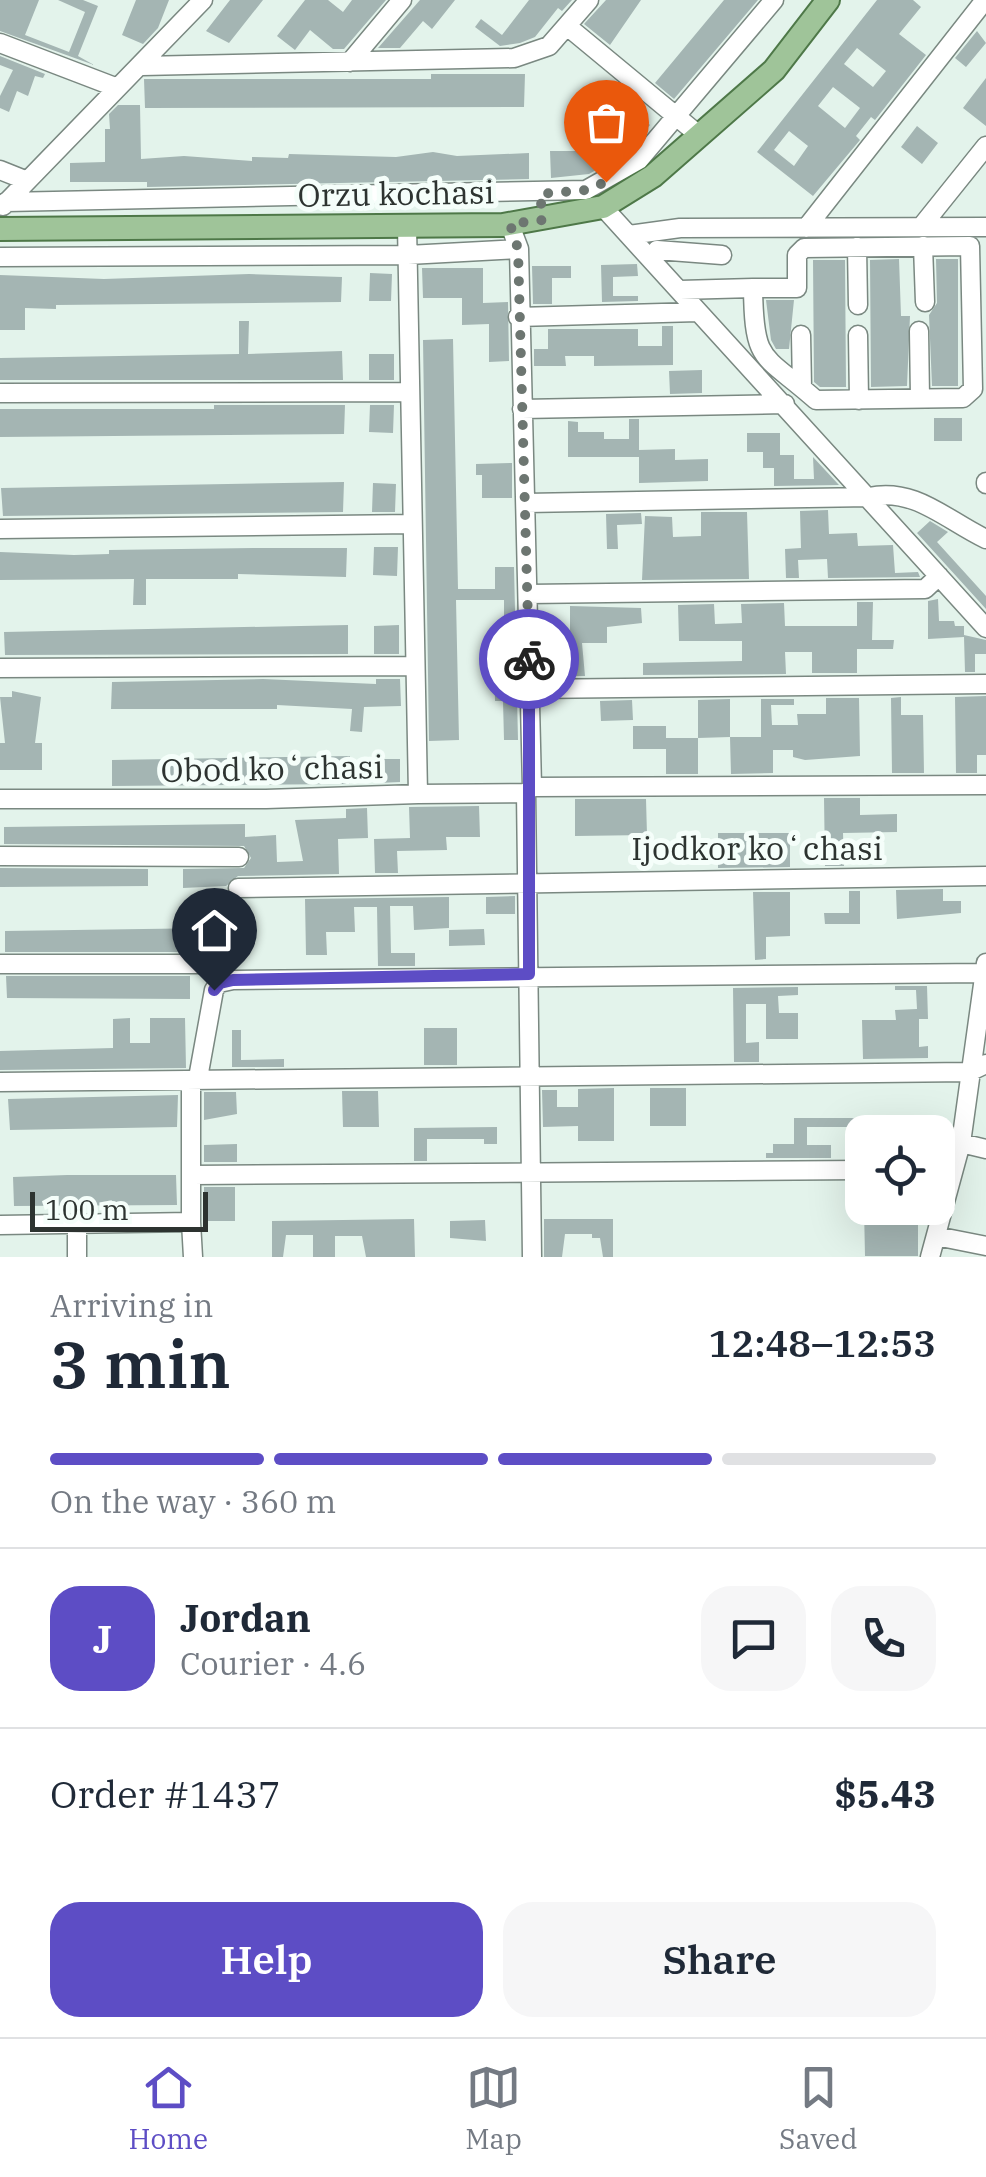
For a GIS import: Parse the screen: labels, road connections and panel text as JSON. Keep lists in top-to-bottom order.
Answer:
{
  "streets": {
    "main road": ["Orzu kochasi"],
    "street": ["Obod koʻchasi", "Ijodkor koʻchasi"]
  },
  "crossings": [
    ["Orzu kochasi", "Obod koʻchasi"],
    ["Obod koʻchasi", "Ijodkor koʻchasi"]
  ],
  "scale_bar": "100 m",
  "page": {
    "scale": "100 m",
    "heading": ["3 min", "Arriving in", "12:48–12:53"],
    "panel": [
      "Jordan",
      "Courier · 4.6",
      "Order #1437",
      "$5.43"
    ],
    "bar": "On the way · 360 m",
    "round": "J",
    "buttons": ["Help", "Share"],
    "tabs": ["Home", "Map", "Saved"]
  }
}
